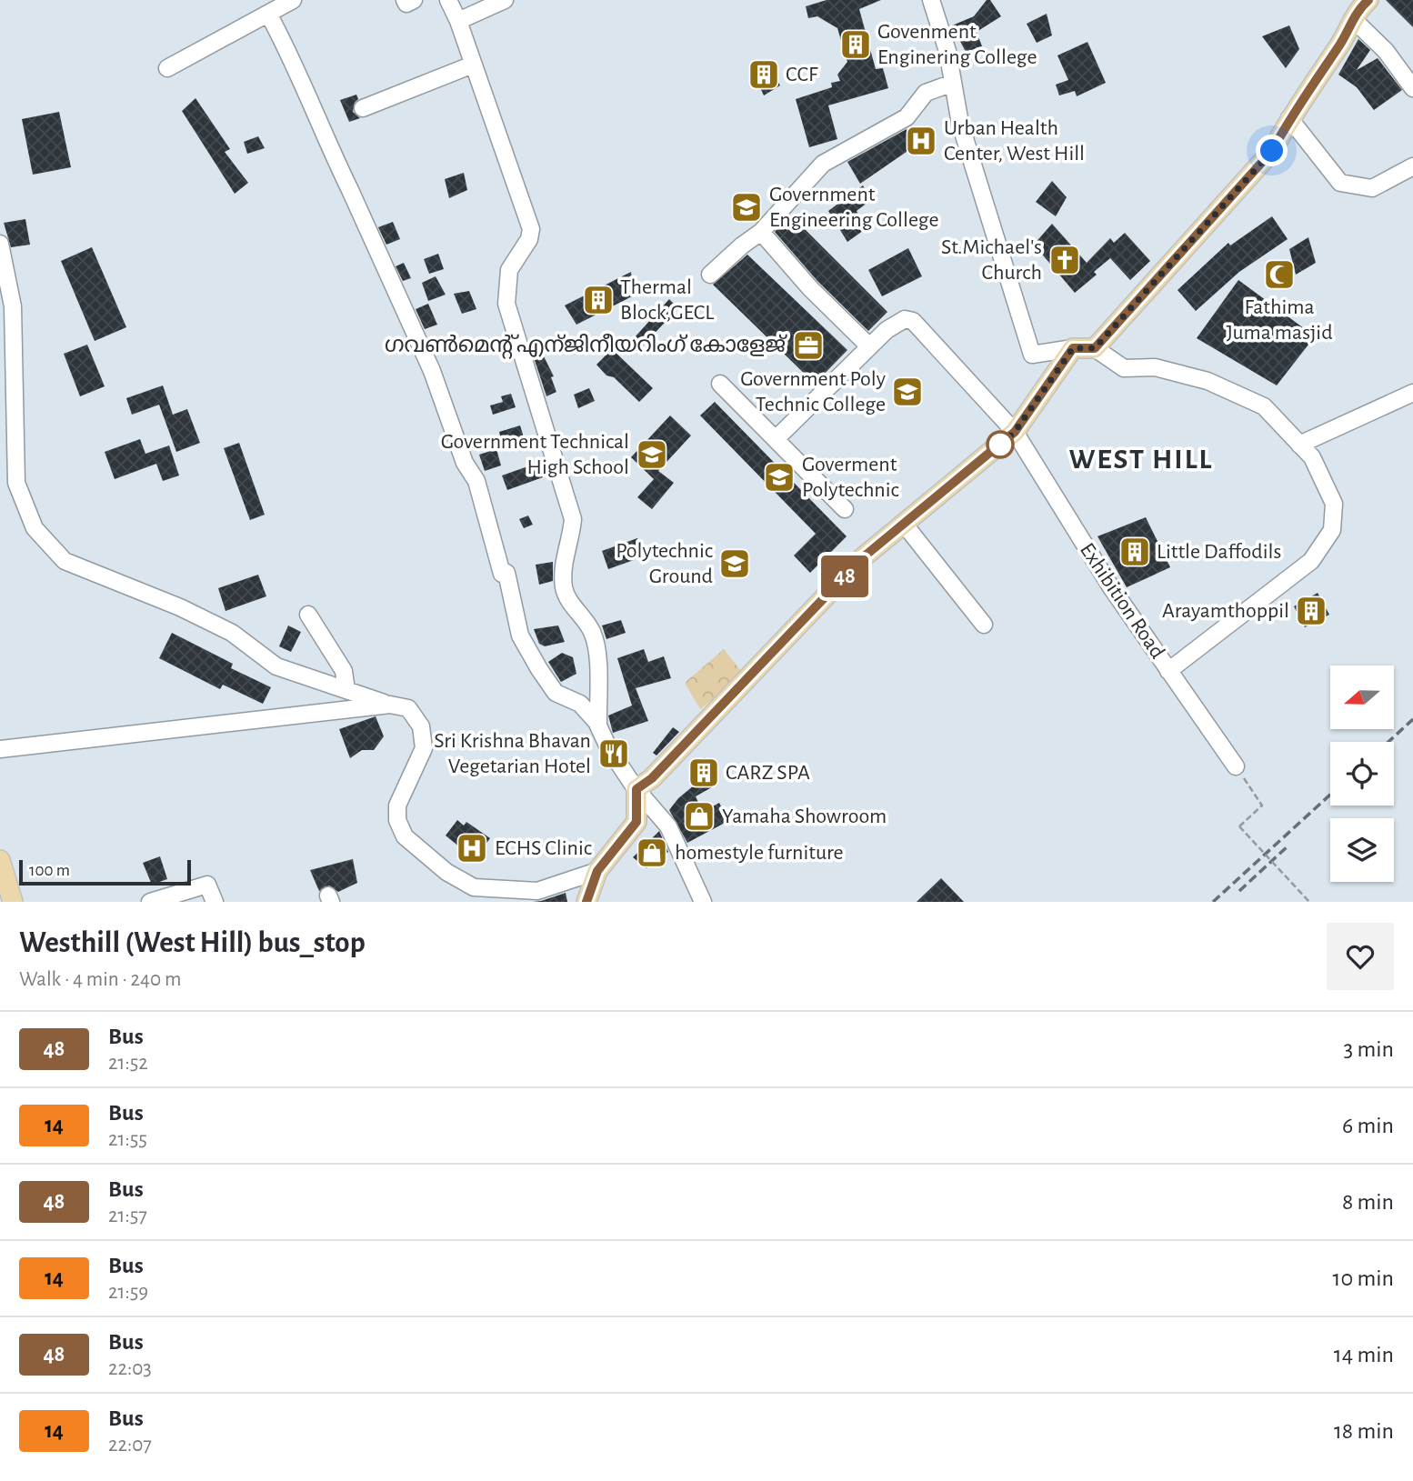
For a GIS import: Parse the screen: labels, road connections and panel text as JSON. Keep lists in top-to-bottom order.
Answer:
{
  "streets": {
    "street": ["Exhibition Road"]
  },
  "districts": ["WEST HILL"],
  "places": {
    "building": [
      "Govenment Enginering College",
      "CCF",
      "Thermal Block,GECL",
      "Little Daffodils",
      "Arayamthoppil",
      "CARZ SPA"
    ],
    "hospital": ["Urban Health Center, West Hill", "ECHS Clinic"],
    "school or university": [
      "Government Engineering College",
      "Government Poly Technic College",
      "Government Technical High School",
      "Goverment Polytechnic",
      "Polytechnic Ground"
    ],
    "church": ["St.Michael's Church"],
    "mosque": ["Fathima Juma masjid"],
    "office": ["ഗവൺമെന്റ് എന്ജിനീയറിംഗ് കോളേജ്"],
    "restaurant": ["Sri Krishna Bhavan Vegetarian Hotel"],
    "shop": ["Yamaha Showroom", "homestyle furniture"]
  },
  "lines": ["bus line 48"],
  "scale_bar": "100 m",
  "north": "left",
  "page": {
    "on_map": "48",
    "scale": "100 m",
    "heading": ["Westhill (West Hill) bus_stop", "Walk · 4 min · 240 m"],
    "list": [
      {
        "mark": "48",
        "name": "Bus",
        "note": "21:52",
        "value": "3 min"
      },
      {
        "mark": "14",
        "name": "Bus",
        "note": "21:55",
        "value": "6 min"
      },
      {
        "mark": "48",
        "name": "Bus",
        "note": "21:57",
        "value": "8 min"
      },
      {
        "mark": "14",
        "name": "Bus",
        "note": "21:59",
        "value": "10 min"
      },
      {
        "mark": "48",
        "name": "Bus",
        "note": "22:03",
        "value": "14 min"
      },
      {
        "mark": "14",
        "name": "Bus",
        "note": "22:07",
        "value": "18 min"
      }
    ]
  }
}
